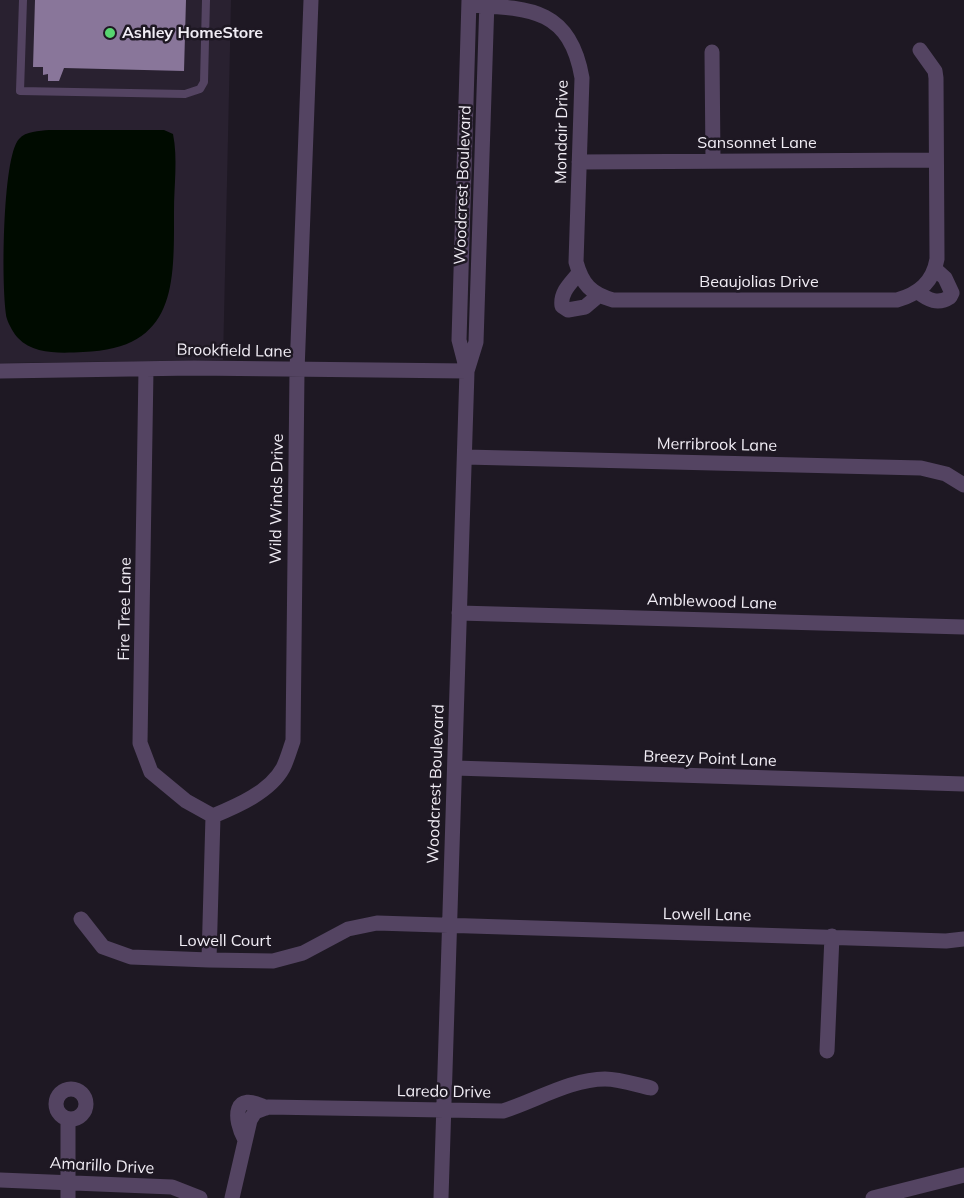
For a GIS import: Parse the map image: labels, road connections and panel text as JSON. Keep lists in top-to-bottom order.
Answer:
{
  "streets": {
    "street": [
      "Mondair Drive",
      "Sansonnet Lane",
      "Woodcrest Boulevard",
      "Beaujolias Drive",
      "Brookfield Lane",
      "Merribrook Lane",
      "Wild Winds Drive",
      "Amblewood Lane",
      "Fire Tree Lane",
      "Breezy Point Lane",
      "Lowell Lane",
      "Lowell Court",
      "Laredo Drive",
      "Amarillo Drive"
    ]
  },
  "crossings": [
    ["Mondair Drive", "Sansonnet Lane"],
    ["Mondair Drive", "Woodcrest Boulevard"],
    ["Woodcrest Boulevard", "Brookfield Lane"],
    ["Woodcrest Boulevard", "Merribrook Lane"],
    ["Woodcrest Boulevard", "Amblewood Lane"],
    ["Woodcrest Boulevard", "Breezy Point Lane"],
    ["Woodcrest Boulevard", "Lowell Lane"],
    ["Woodcrest Boulevard", "Lowell Court"],
    ["Woodcrest Boulevard", "Laredo Drive"],
    ["Brookfield Lane", "Wild Winds Drive"],
    ["Brookfield Lane", "Fire Tree Lane"],
    ["Wild Winds Drive", "Fire Tree Lane"],
    ["Lowell Lane", "Lowell Court"]
  ],
  "places": ["Ashley HomeStore"]
}
